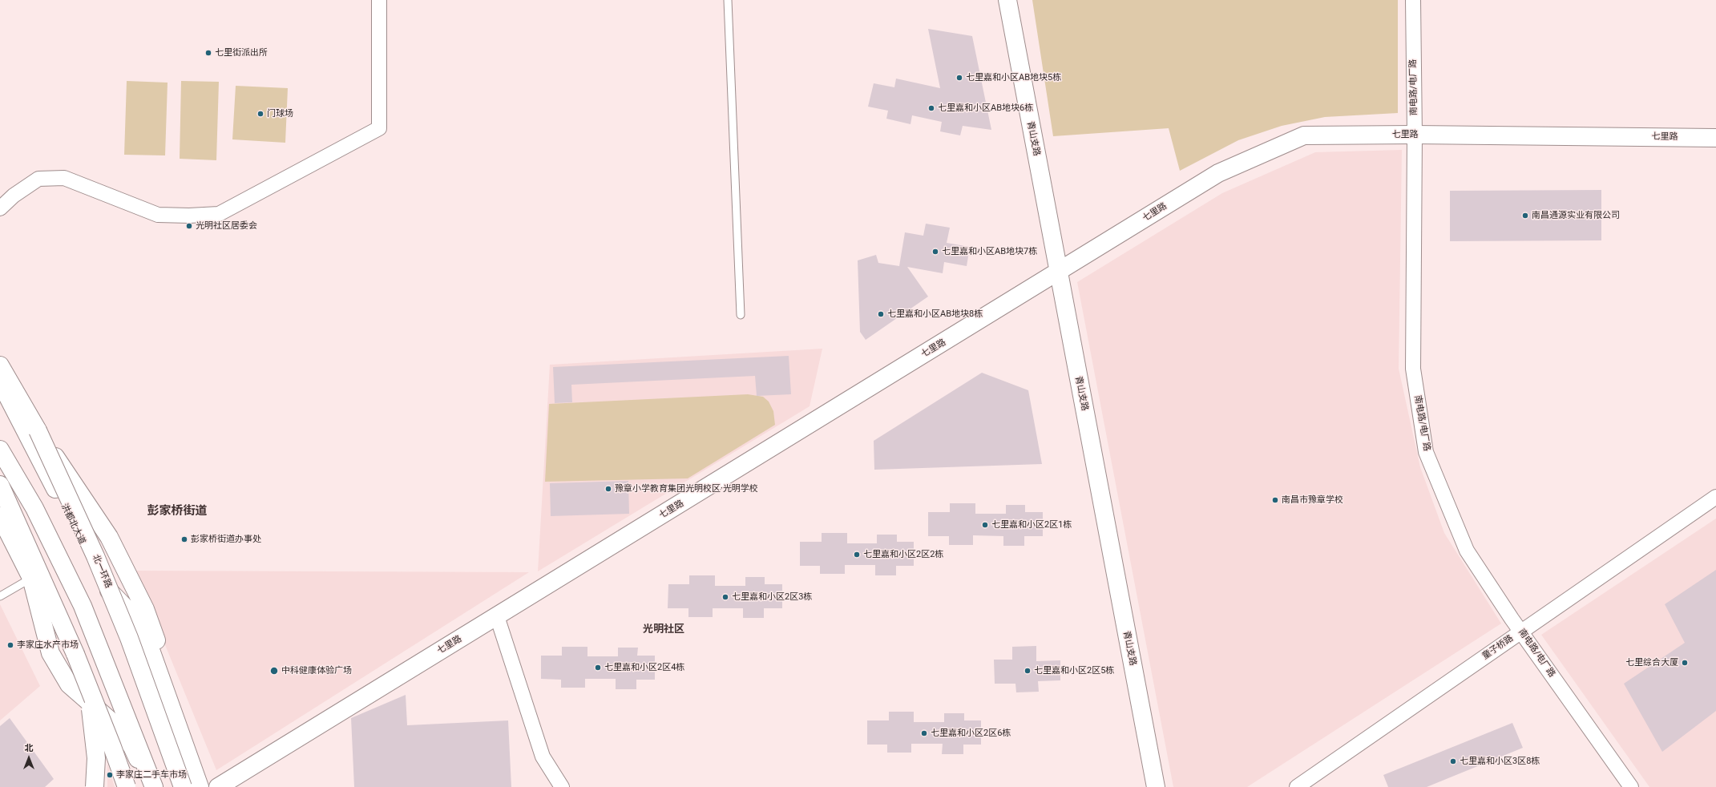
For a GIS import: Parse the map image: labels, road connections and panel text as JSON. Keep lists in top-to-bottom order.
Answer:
{
  "streets": {
    "main road": [
      "七里路",
      "青山支路",
      "洪都北大道",
      "北一环路"
    ],
    "street": ["南电路/电厂路", "童子桥路"]
  },
  "crossings": [
    ["南电路/电厂路", "七里路"],
    ["南电路/电厂路", "童子桥路"],
    ["七里路", "青山支路"]
  ],
  "districts": ["彭家桥街道", "光明社区"],
  "places": [
    "七里街派出所",
    "七里嘉和小区AB地块5栋",
    "七里嘉和小区AB地块6栋",
    "门球场",
    "南昌通源实业有限公司",
    "光明社区居委会",
    "七里嘉和小区AB地块7栋",
    "七里嘉和小区AB地块8栋",
    "豫章小学教育集团光明校区·光明学校",
    "南昌市豫章学校",
    "七里嘉和小区2区1栋",
    "彭家桥街道办事处",
    "七里嘉和小区2区2栋",
    "七里嘉和小区2区3栋",
    "李家庄水产市场",
    "七里综合大厦",
    "七里嘉和小区2区4栋",
    "中科健康体验广场",
    "七里嘉和小区2区5栋",
    "七里嘉和小区2区6栋",
    "七里嘉和小区3区8栋",
    "李家庄二手车市场"
  ],
  "north": "top"
}
